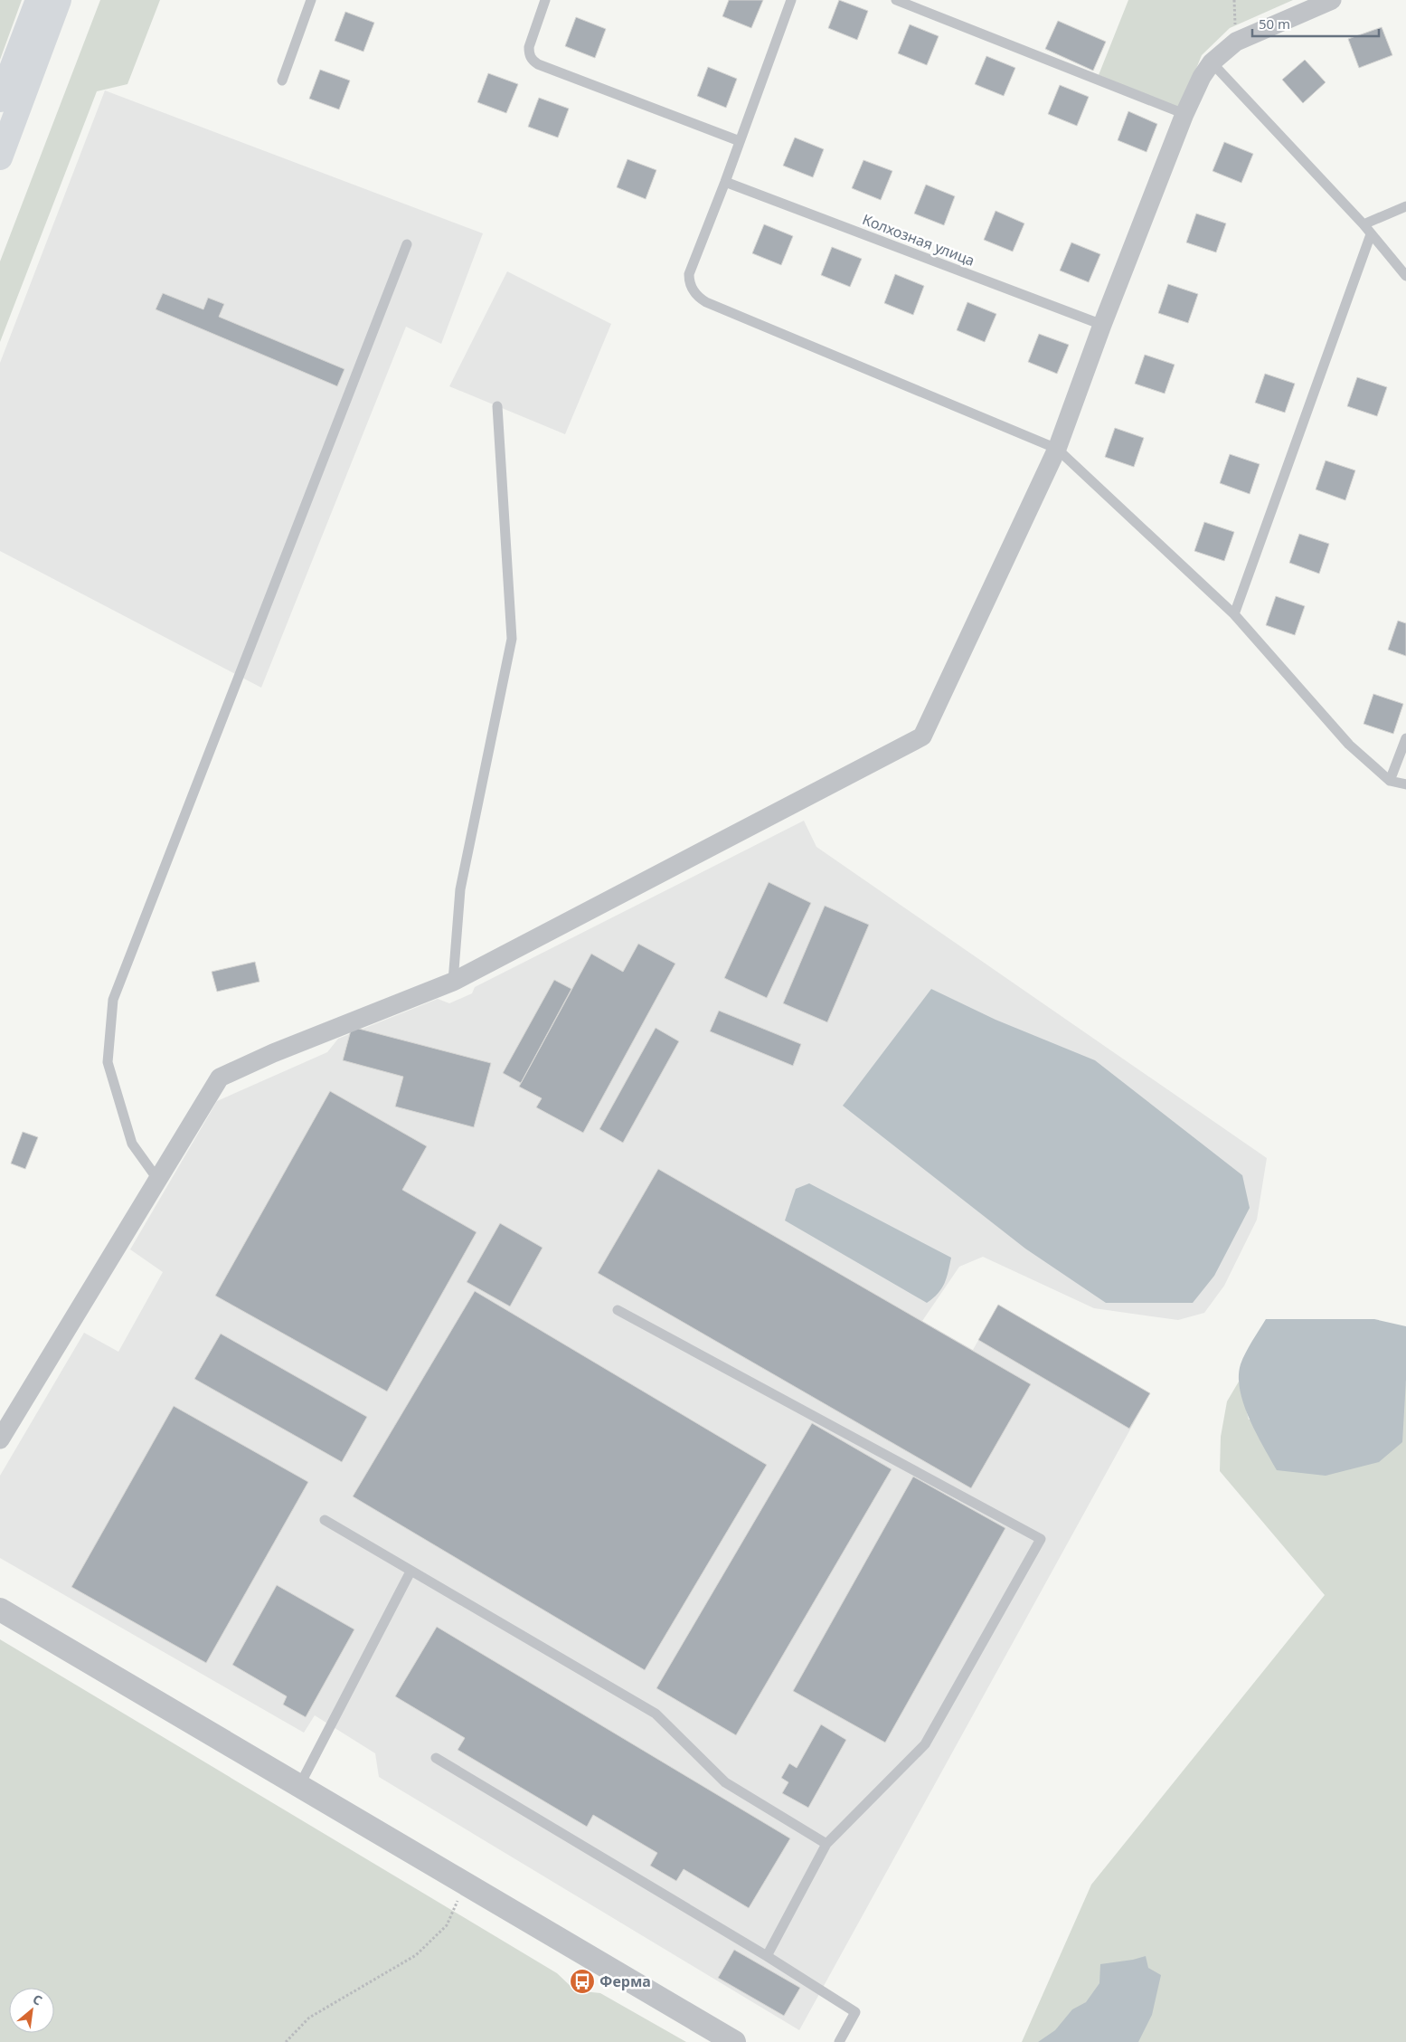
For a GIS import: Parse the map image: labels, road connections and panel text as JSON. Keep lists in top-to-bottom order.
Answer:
{
  "streets": {
    "lane": ["Колхозная улица"]
  },
  "places": {
    "bus stop": ["Ферма"]
  },
  "scale_bar": "50 m",
  "north": "top right"
}
